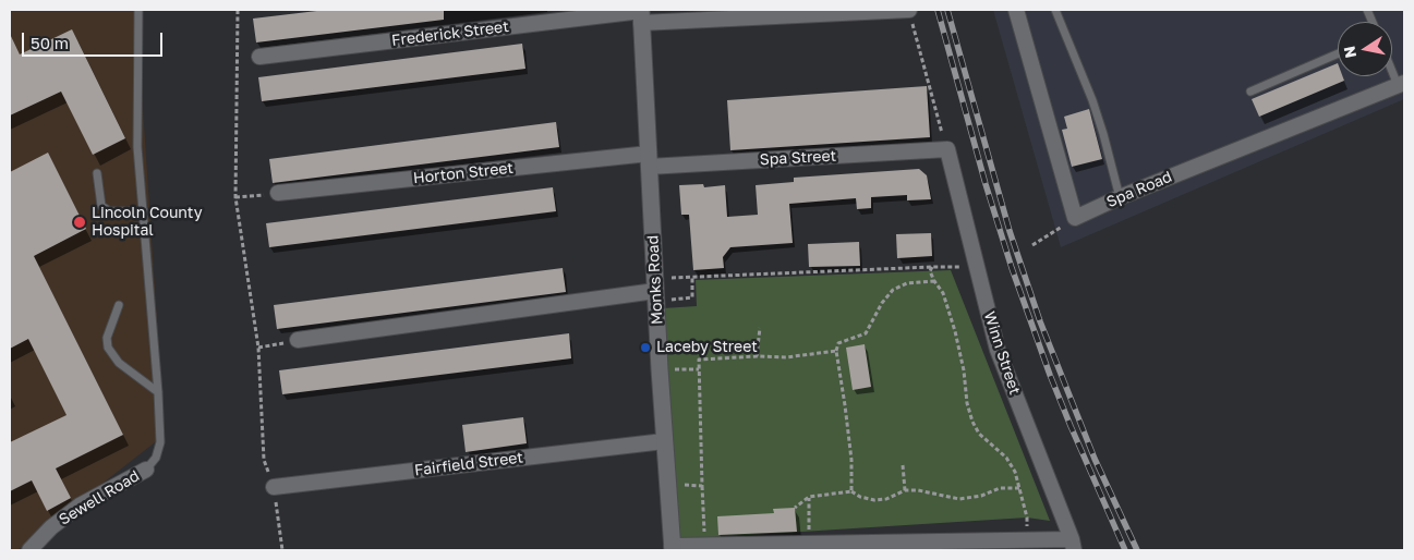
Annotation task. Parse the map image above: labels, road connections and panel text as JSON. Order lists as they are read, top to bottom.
{
  "streets": {
    "main road": ["Monks Road"],
    "street": [
      "Frederick Street",
      "Spa Street",
      "Horton Street",
      "Spa Road",
      "Winn Street",
      "Fairfield Street",
      "Sewell Road"
    ]
  },
  "crossings": [
    ["Frederick Street", "Monks Road"],
    ["Spa Street", "Horton Street"],
    ["Spa Street", "Monks Road"],
    ["Spa Street", "Winn Street"],
    ["Horton Street", "Monks Road"],
    ["Monks Road", "Fairfield Street"]
  ],
  "places": ["Lincoln County Hospital", "Laceby Street"],
  "scale_bar": "50 m",
  "north": "left"
}
